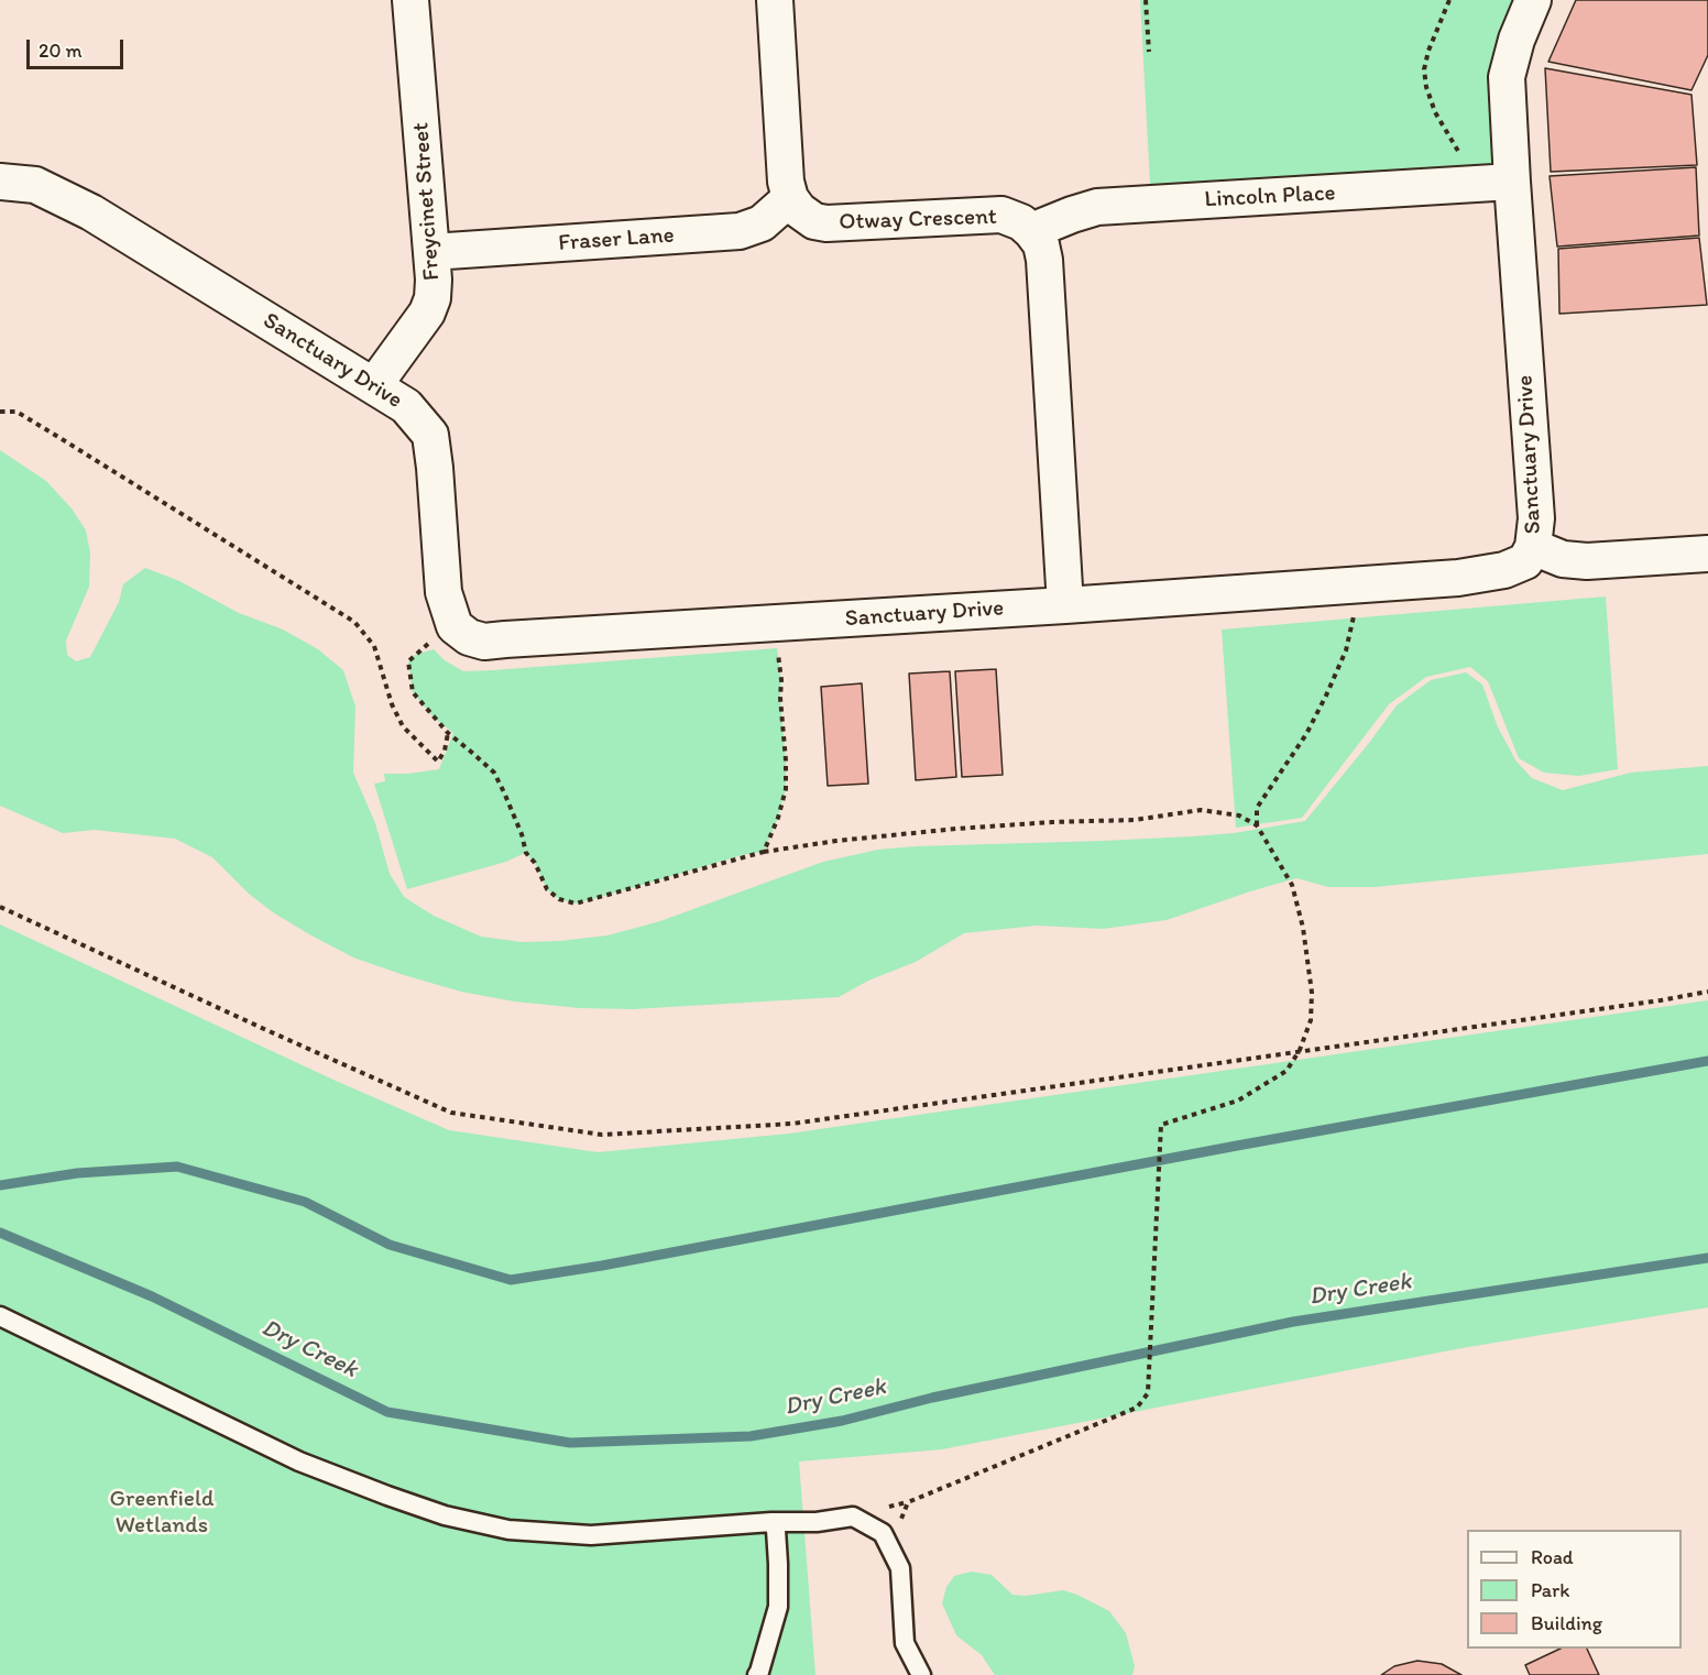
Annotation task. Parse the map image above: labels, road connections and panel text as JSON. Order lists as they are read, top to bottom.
{
  "streets": {
    "street": [
      "Lincoln Place",
      "Freycinet Street",
      "Otway Crescent",
      "Fraser Lane",
      "Sanctuary Drive"
    ]
  },
  "crossings": [
    ["Lincoln Place", "Otway Crescent"],
    ["Lincoln Place", "Sanctuary Drive"],
    ["Freycinet Street", "Fraser Lane"],
    ["Freycinet Street", "Sanctuary Drive"],
    ["Otway Crescent", "Fraser Lane"],
    ["Otway Crescent", "Sanctuary Drive"]
  ],
  "water": ["Dry Creek"],
  "parks": ["Greenfield Wetlands"],
  "legend": ["Road", "Park", "Building"],
  "scale_bar": "20 m"
}
